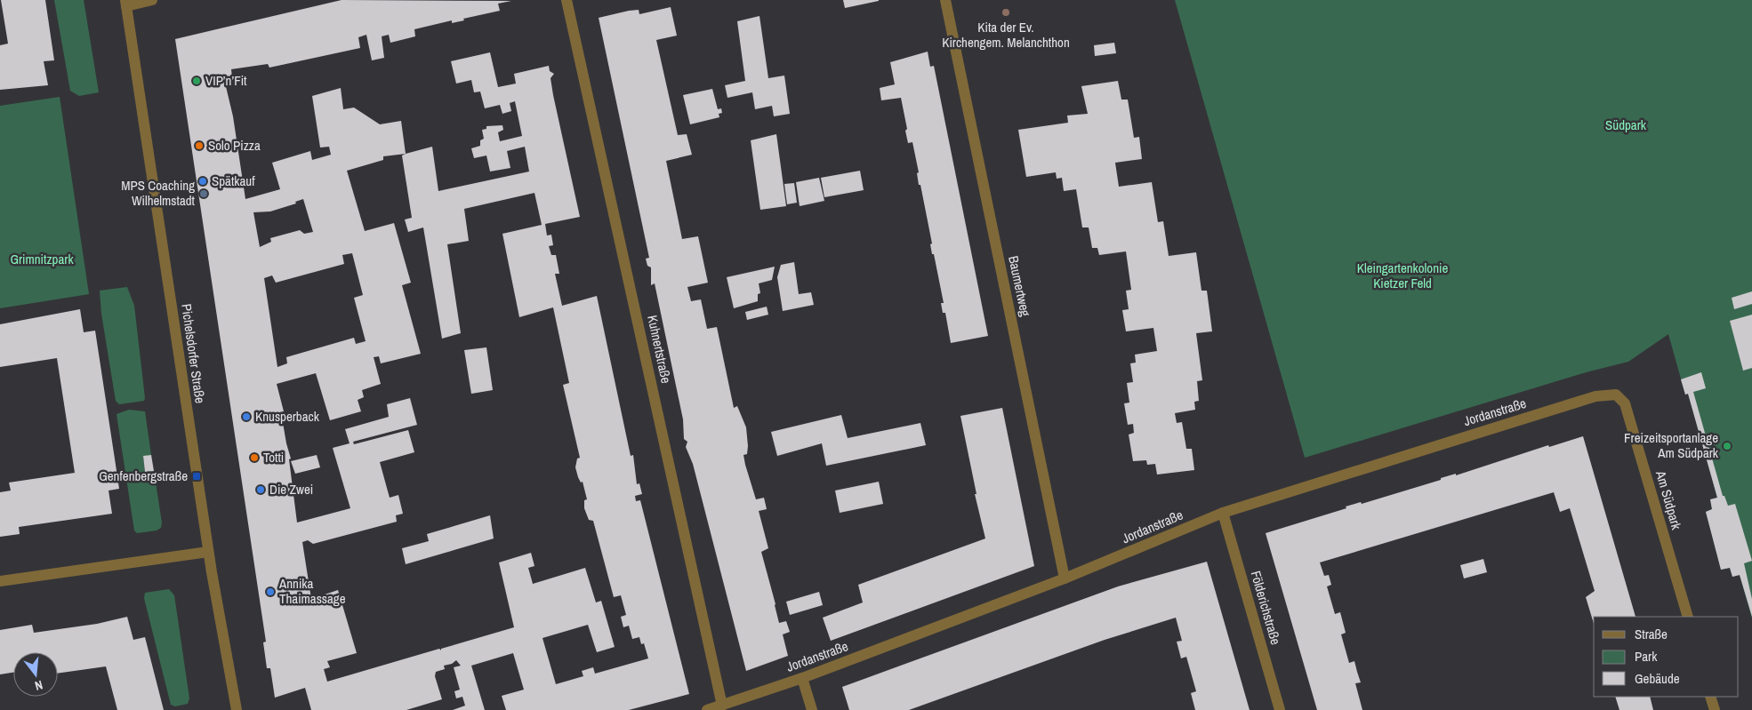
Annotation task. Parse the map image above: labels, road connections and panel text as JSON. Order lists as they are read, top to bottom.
{
  "streets": {
    "street": [
      "Baumertweg",
      "Kuhnertstraße",
      "Pichelsdorfer Straße",
      "Jordanstraße",
      "Am Südpark",
      "Földerichstraße"
    ]
  },
  "crossings": [
    ["Baumertweg", "Jordanstraße"],
    ["Kuhnertstraße", "Jordanstraße"],
    ["Jordanstraße", "Am Südpark"],
    ["Jordanstraße", "Földerichstraße"]
  ],
  "parks": ["Südpark", "Grimnitzpark", "Kleingartenkolonie Kietzer Feld"],
  "places": {
    "other": [
      "Kita der Ev. Kirchengem. Melanchthon",
      "VIP’n’Fit",
      "Solo Pizza",
      "Spätkauf",
      "MPS Coaching Wilhelmstadt",
      "Knusperback",
      "Freizeitsportanlage Am Südpark",
      "Totti",
      "Die Zwei",
      "Annika Thaimassage"
    ],
    "transit": ["Genfenbergstraße"]
  },
  "legend": ["Straße", "Park", "Gebäude"],
  "north": "bottom"
}
